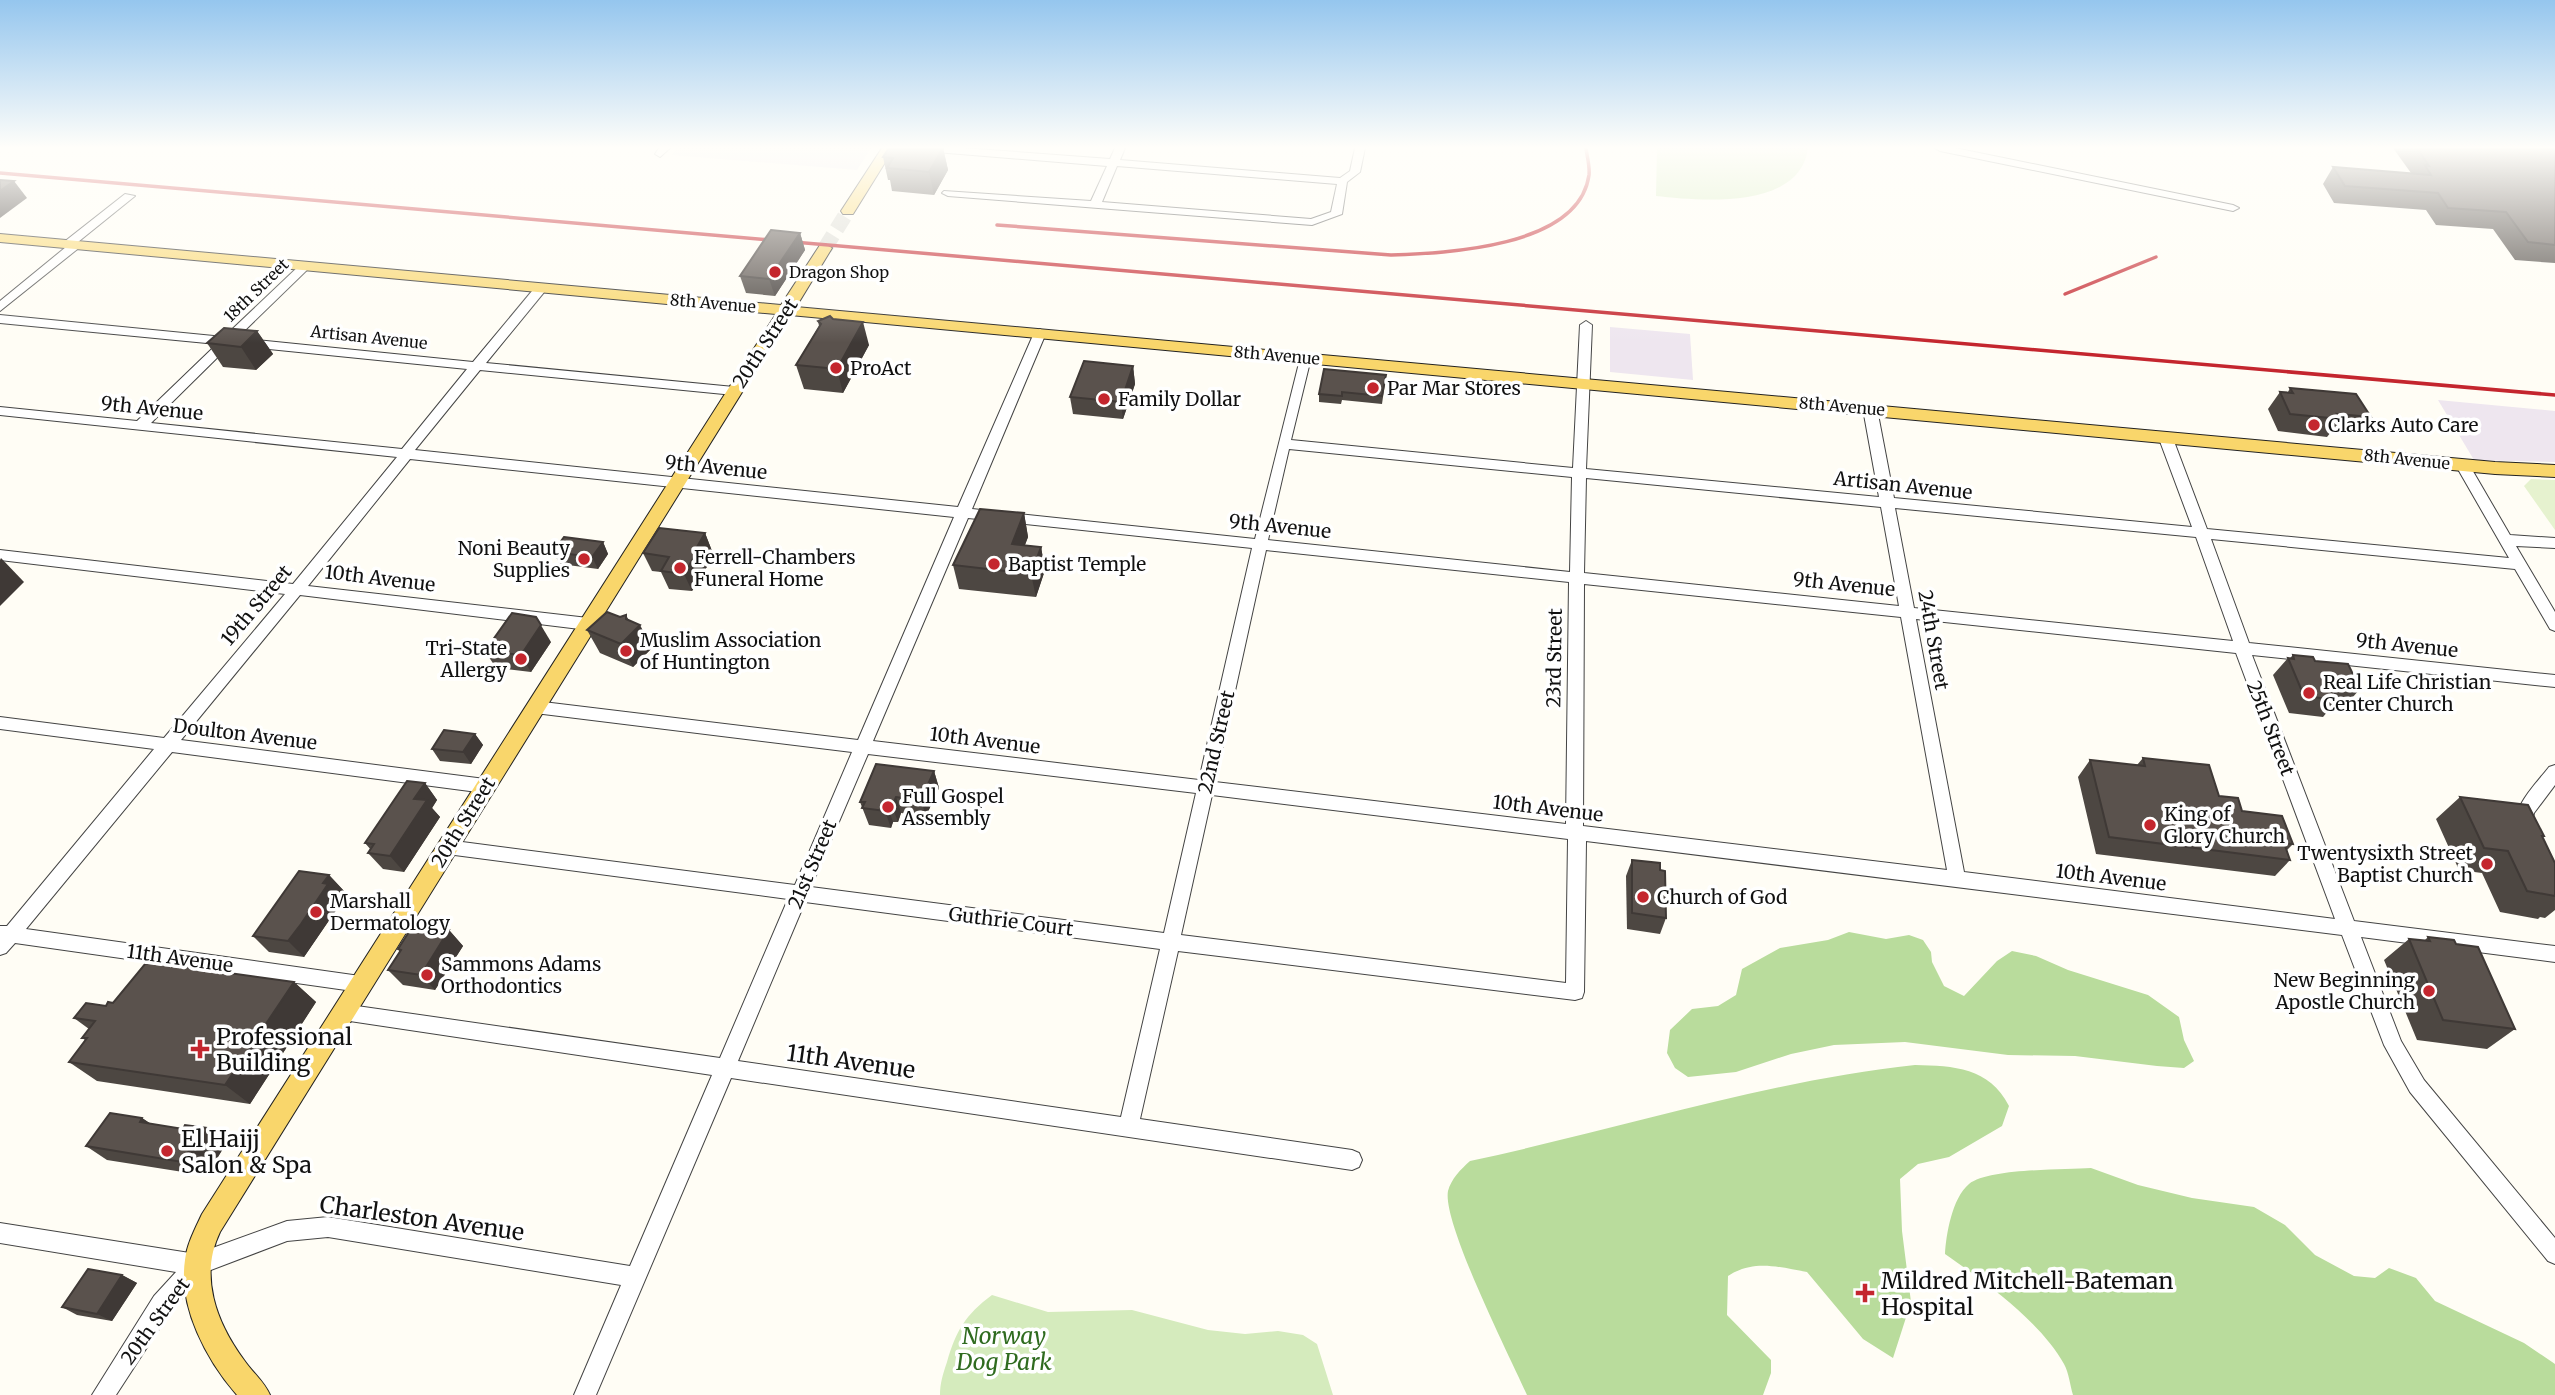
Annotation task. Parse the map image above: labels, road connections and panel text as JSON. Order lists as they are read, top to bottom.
{
  "streets": {
    "main road": ["8th Avenue", "20th Street"],
    "street": [
      "18th Street",
      "Artisan Avenue",
      "9th Avenue",
      "10th Avenue",
      "19th Street",
      "24th Street",
      "23rd Street",
      "25th Street",
      "Doulton Avenue",
      "22nd Street",
      "21st Street",
      "Guthrie Court",
      "11th Avenue",
      "Charleston Avenue"
    ]
  },
  "crossings": [
    ["18th Street", "8th Avenue"],
    ["18th Street", "Artisan Avenue"],
    ["18th Street", "9th Avenue"],
    ["8th Avenue", "20th Street"],
    ["8th Avenue", "19th Street"],
    ["8th Avenue", "24th Street"],
    ["8th Avenue", "23rd Street"],
    ["8th Avenue", "25th Street"],
    ["8th Avenue", "22nd Street"],
    ["8th Avenue", "21st Street"],
    ["Artisan Avenue", "20th Street"],
    ["Artisan Avenue", "19th Street"],
    ["Artisan Avenue", "24th Street"],
    ["Artisan Avenue", "23rd Street"],
    ["Artisan Avenue", "25th Street"],
    ["Artisan Avenue", "22nd Street"],
    ["20th Street", "9th Avenue"],
    ["20th Street", "10th Avenue"],
    ["20th Street", "Doulton Avenue"],
    ["20th Street", "Guthrie Court"],
    ["20th Street", "11th Avenue"],
    ["20th Street", "Charleston Avenue"],
    ["9th Avenue", "19th Street"],
    ["9th Avenue", "24th Street"],
    ["9th Avenue", "23rd Street"],
    ["9th Avenue", "25th Street"],
    ["9th Avenue", "22nd Street"],
    ["9th Avenue", "21st Street"],
    ["10th Avenue", "19th Street"],
    ["10th Avenue", "24th Street"],
    ["10th Avenue", "23rd Street"],
    ["10th Avenue", "25th Street"],
    ["10th Avenue", "22nd Street"],
    ["10th Avenue", "21st Street"],
    ["19th Street", "Doulton Avenue"],
    ["19th Street", "11th Avenue"],
    ["23rd Street", "Guthrie Court"],
    ["22nd Street", "Guthrie Court"],
    ["22nd Street", "11th Avenue"],
    ["21st Street", "Guthrie Court"],
    ["21st Street", "11th Avenue"],
    ["21st Street", "Charleston Avenue"]
  ],
  "parks": ["Norway Dog Park"],
  "places": {
    "other": [
      "Dragon Shop",
      "ProAct",
      "Par Mar Stores",
      "Family Dollar",
      "Clarks Auto Care",
      "Noni Beauty Supplies",
      "Baptist Temple",
      "Ferrell-Chambers Funeral Home",
      "Muslim Association of Huntington",
      "Tri-State Allergy",
      "Real Life Christian Center Church",
      "Full Gospel Assembly",
      "King of Glory Church",
      "Twentysixth Street Baptist Church",
      "Church of God",
      "Marshall Dermatology",
      "Sammons Adams Orthodontics",
      "New Beginning Apostle Church",
      "El Haijj Salon & Spa"
    ],
    "health": ["Professional Building", "Mildred Mitchell-Bateman Hospital"]
  }
}
